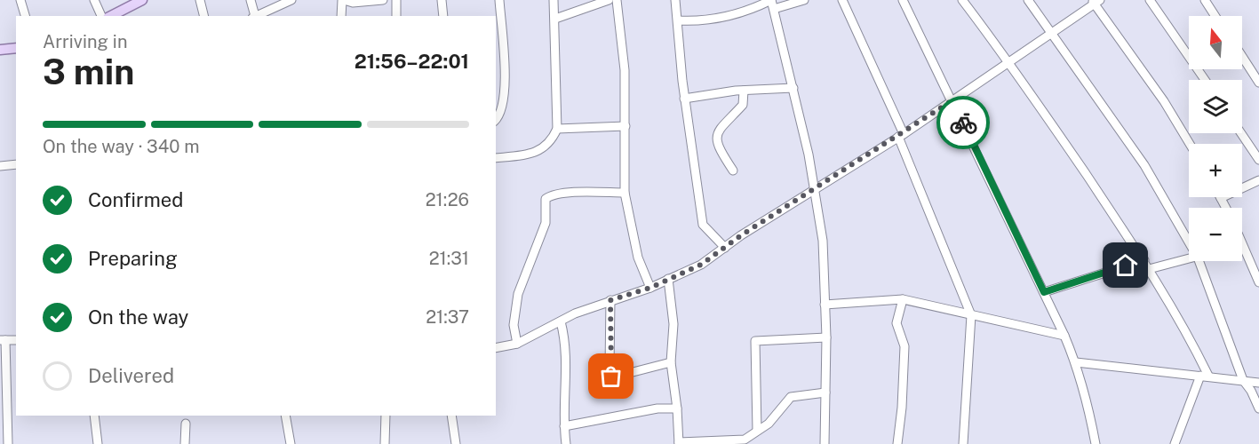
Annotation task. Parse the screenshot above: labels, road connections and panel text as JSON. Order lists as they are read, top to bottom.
{
  "north": "top",
  "page": {
    "map_buttons": ["+", "−"],
    "heading": ["3 min", "Arriving in", "21:56–22:01"],
    "bar": "On the way · 340 m",
    "list": [
      ["Confirmed", "21:26"],
      ["Preparing", "21:31"],
      ["On the way", "21:37"],
      "Delivered"
    ]
  }
}
